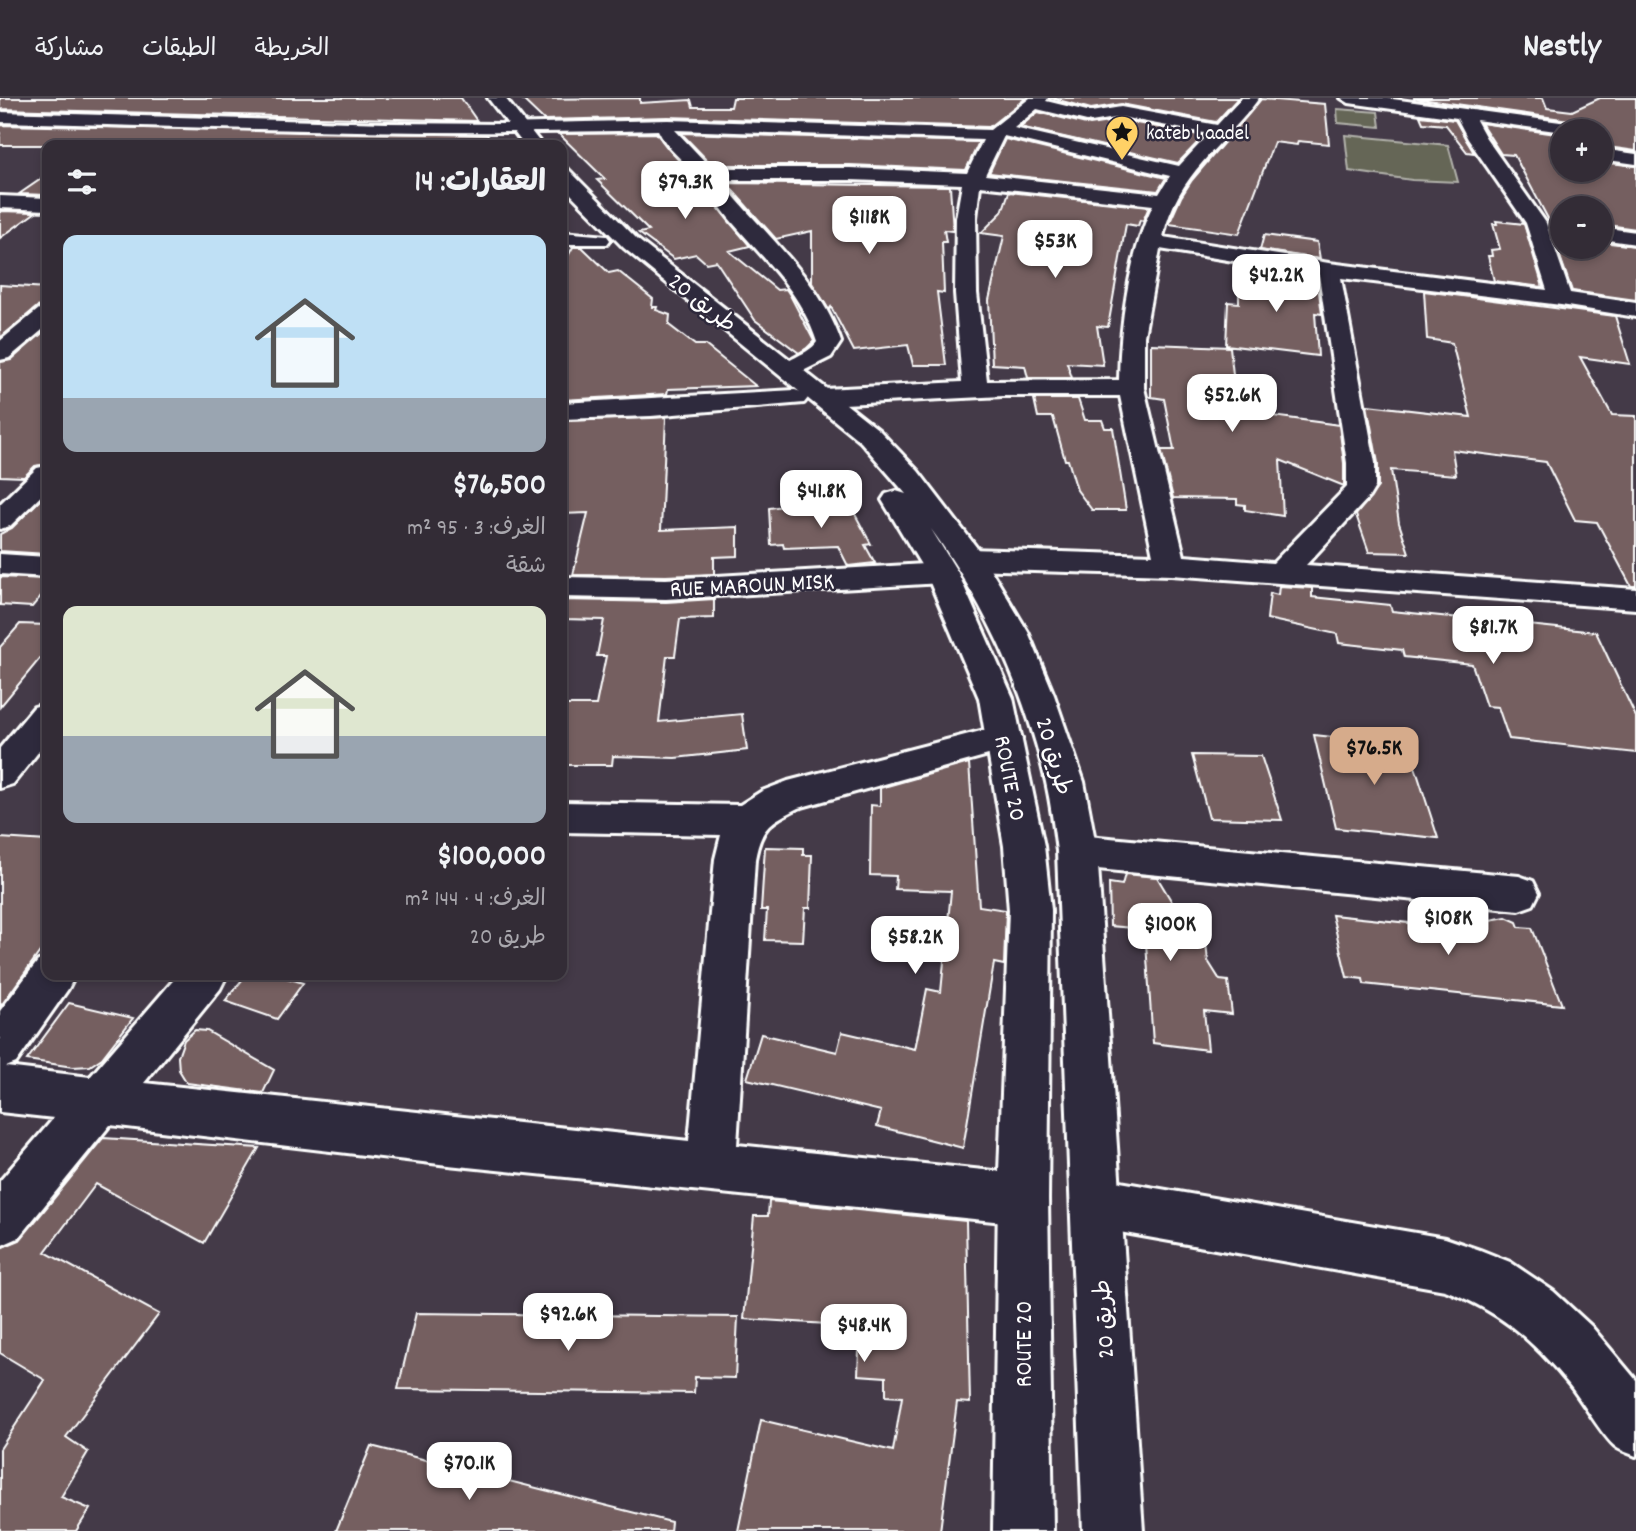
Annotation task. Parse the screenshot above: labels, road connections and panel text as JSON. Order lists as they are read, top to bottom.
{
  "streets": {
    "street": ["طريق 20", "RUE MAROUN MISK", "ROUTE 20"]
  },
  "crossings": [
    ["طريق 20", "RUE MAROUN MISK"],
    ["طريق 20", "ROUTE 20"],
    ["RUE MAROUN MISK", "ROUTE 20"]
  ],
  "places": {
    "place": ["kateb l aadel"]
  },
  "page": {
    "header": "Nestly",
    "nav": ["الخريطة", "الطبقات", "مشاركة"],
    "map_buttons": ["+", "−"],
    "heading": "العقارات: 14",
    "price": [
      "$79.3K",
      "$118K",
      "$53K",
      "$42.2K",
      "$52.6K",
      "$41.8K",
      "$81.7K",
      "$76.5K",
      "$108K",
      "$100K",
      "$58.2K",
      "$92.6K",
      "$48.4K",
      "$70.1K"
    ],
    "list": [
      {
        "name": "$76,500",
        "note": "الغرف: 3 · 95 m² · شقة"
      },
      {
        "name": "$100,000",
        "note": "الغرف: 4 · 144 m² · طريق 20"
      }
    ]
  }
}
